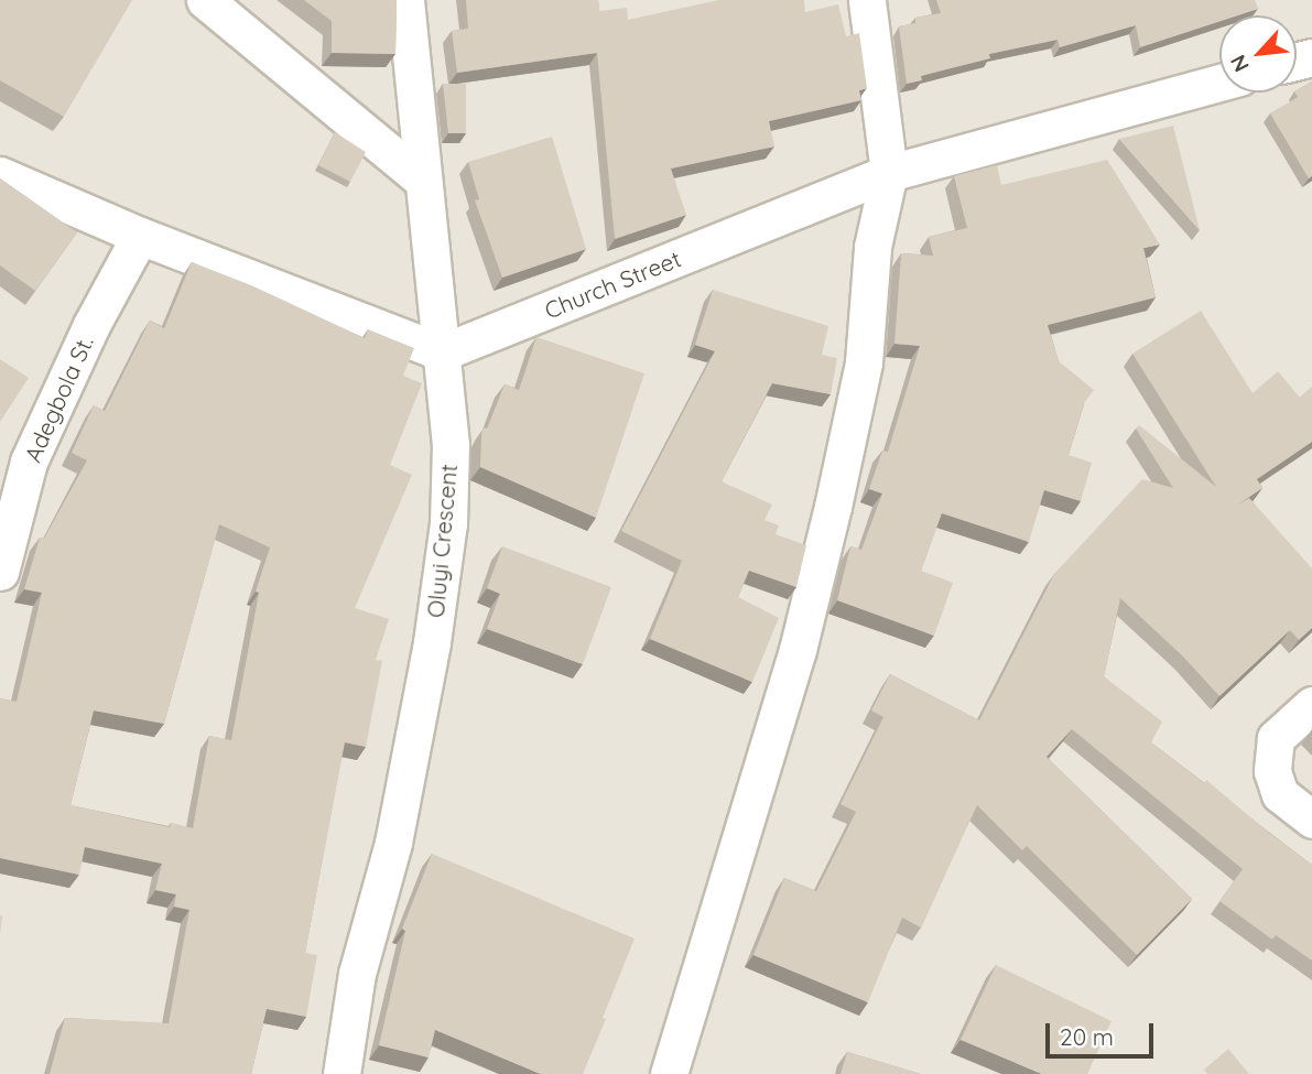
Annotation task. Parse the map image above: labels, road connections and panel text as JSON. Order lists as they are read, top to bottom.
{
  "streets": {
    "street": ["Church Street", "Adegbola St.", "Oluyi Crescent"]
  },
  "crossings": [
    ["Church Street", "Oluyi Crescent"]
  ],
  "scale_bar": "20 m",
  "north": "bottom left"
}
